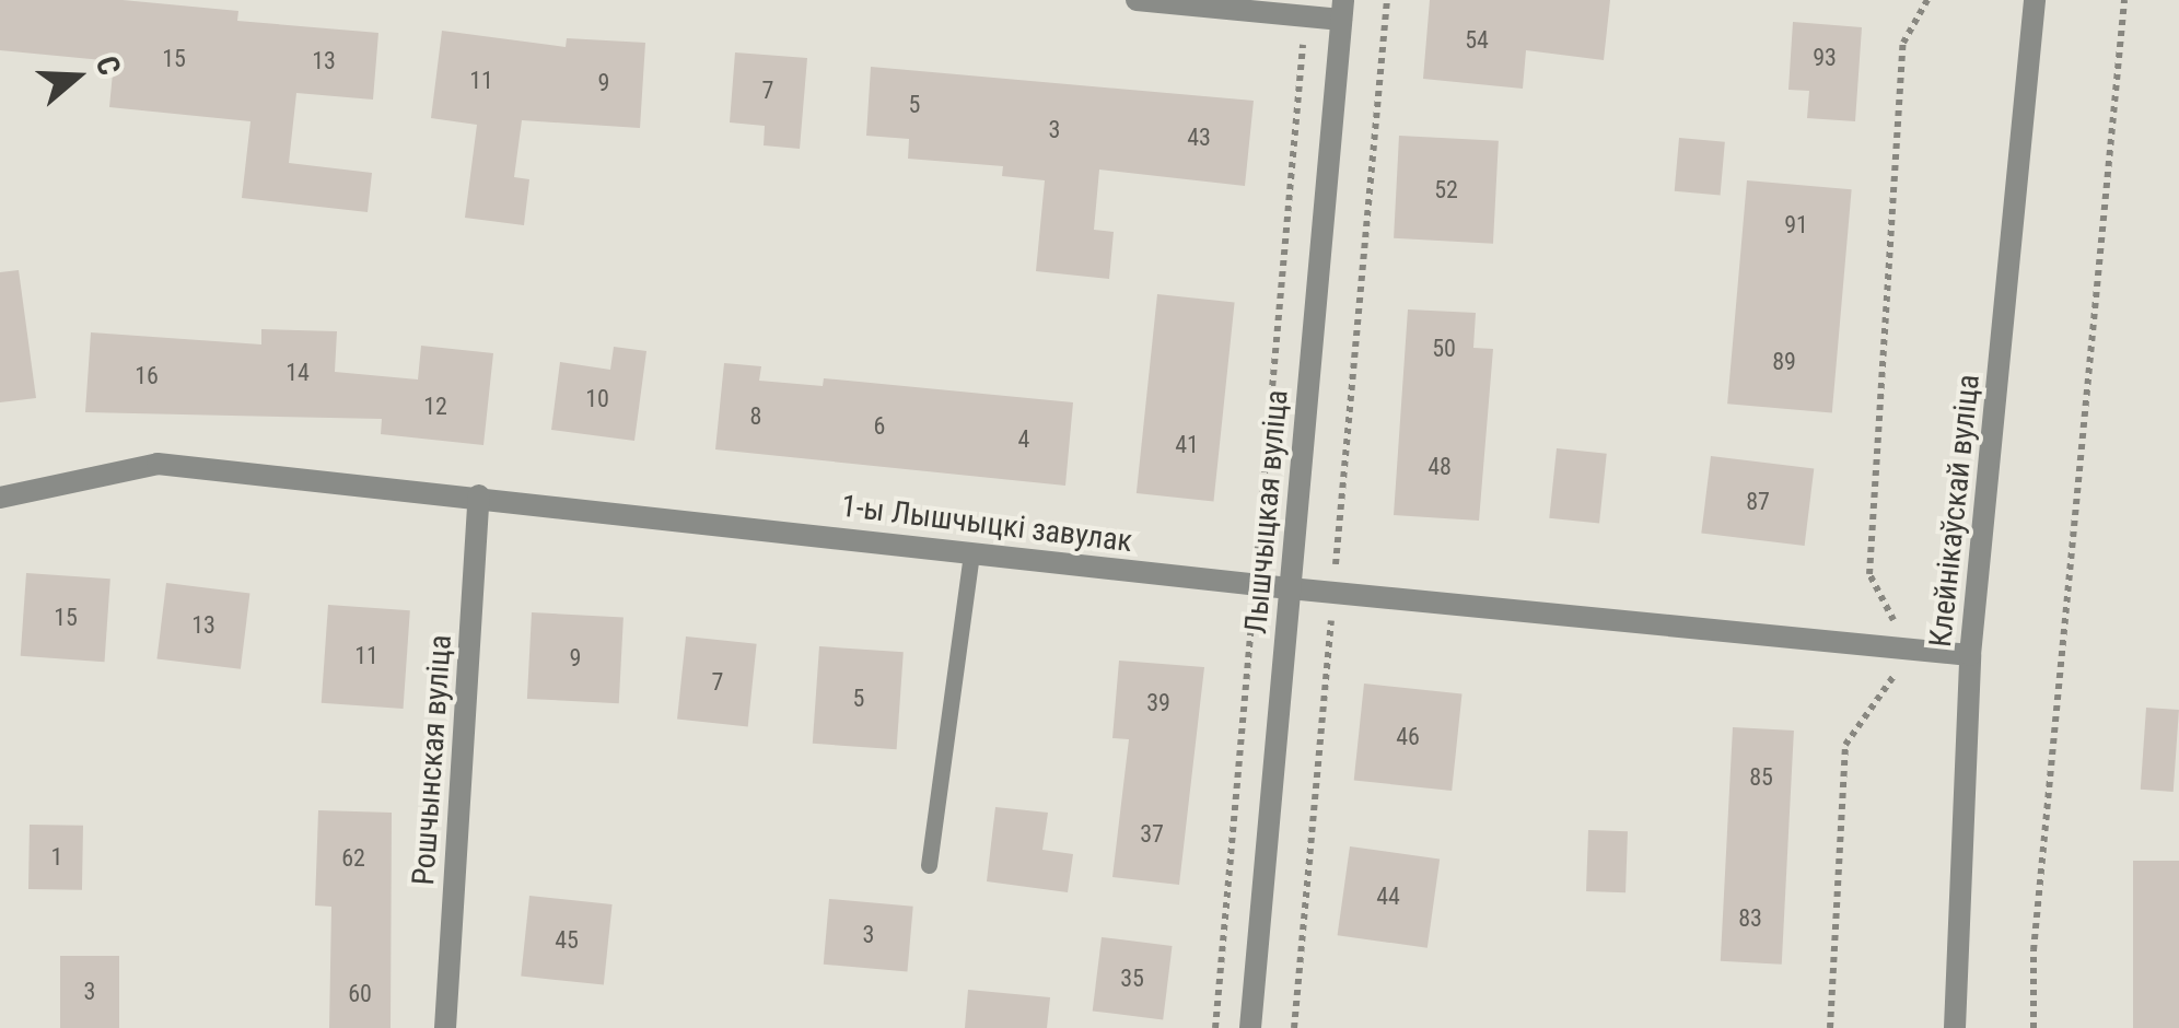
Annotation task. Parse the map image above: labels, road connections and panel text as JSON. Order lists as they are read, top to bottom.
{
  "streets": {
    "street": [
      "Клейнікаўскай вуліца",
      "Лышчыцкая вуліца",
      "1-ы Лышчыцкі завулак",
      "Рошчынская вуліца"
    ]
  },
  "crossings": [
    ["Клейнікаўскай вуліца", "1-ы Лышчыцкі завулак"],
    ["Лышчыцкая вуліца", "1-ы Лышчыцкі завулак"],
    ["1-ы Лышчыцкі завулак", "Рошчынская вуліца"]
  ],
  "house_numbers": [
    "54",
    "93",
    "15",
    "13",
    "11",
    "9",
    "7",
    "5",
    "3",
    "43",
    "52",
    "91",
    "50",
    "89",
    "14",
    "16",
    "10",
    "12",
    "8",
    "6",
    "4",
    "41",
    "48",
    "87",
    "15",
    "13",
    "11",
    "9",
    "7",
    "5",
    "39",
    "46",
    "85",
    "37",
    "1",
    "62",
    "44",
    "83",
    "3",
    "45",
    "35",
    "3",
    "60"
  ],
  "north": "right"
}
